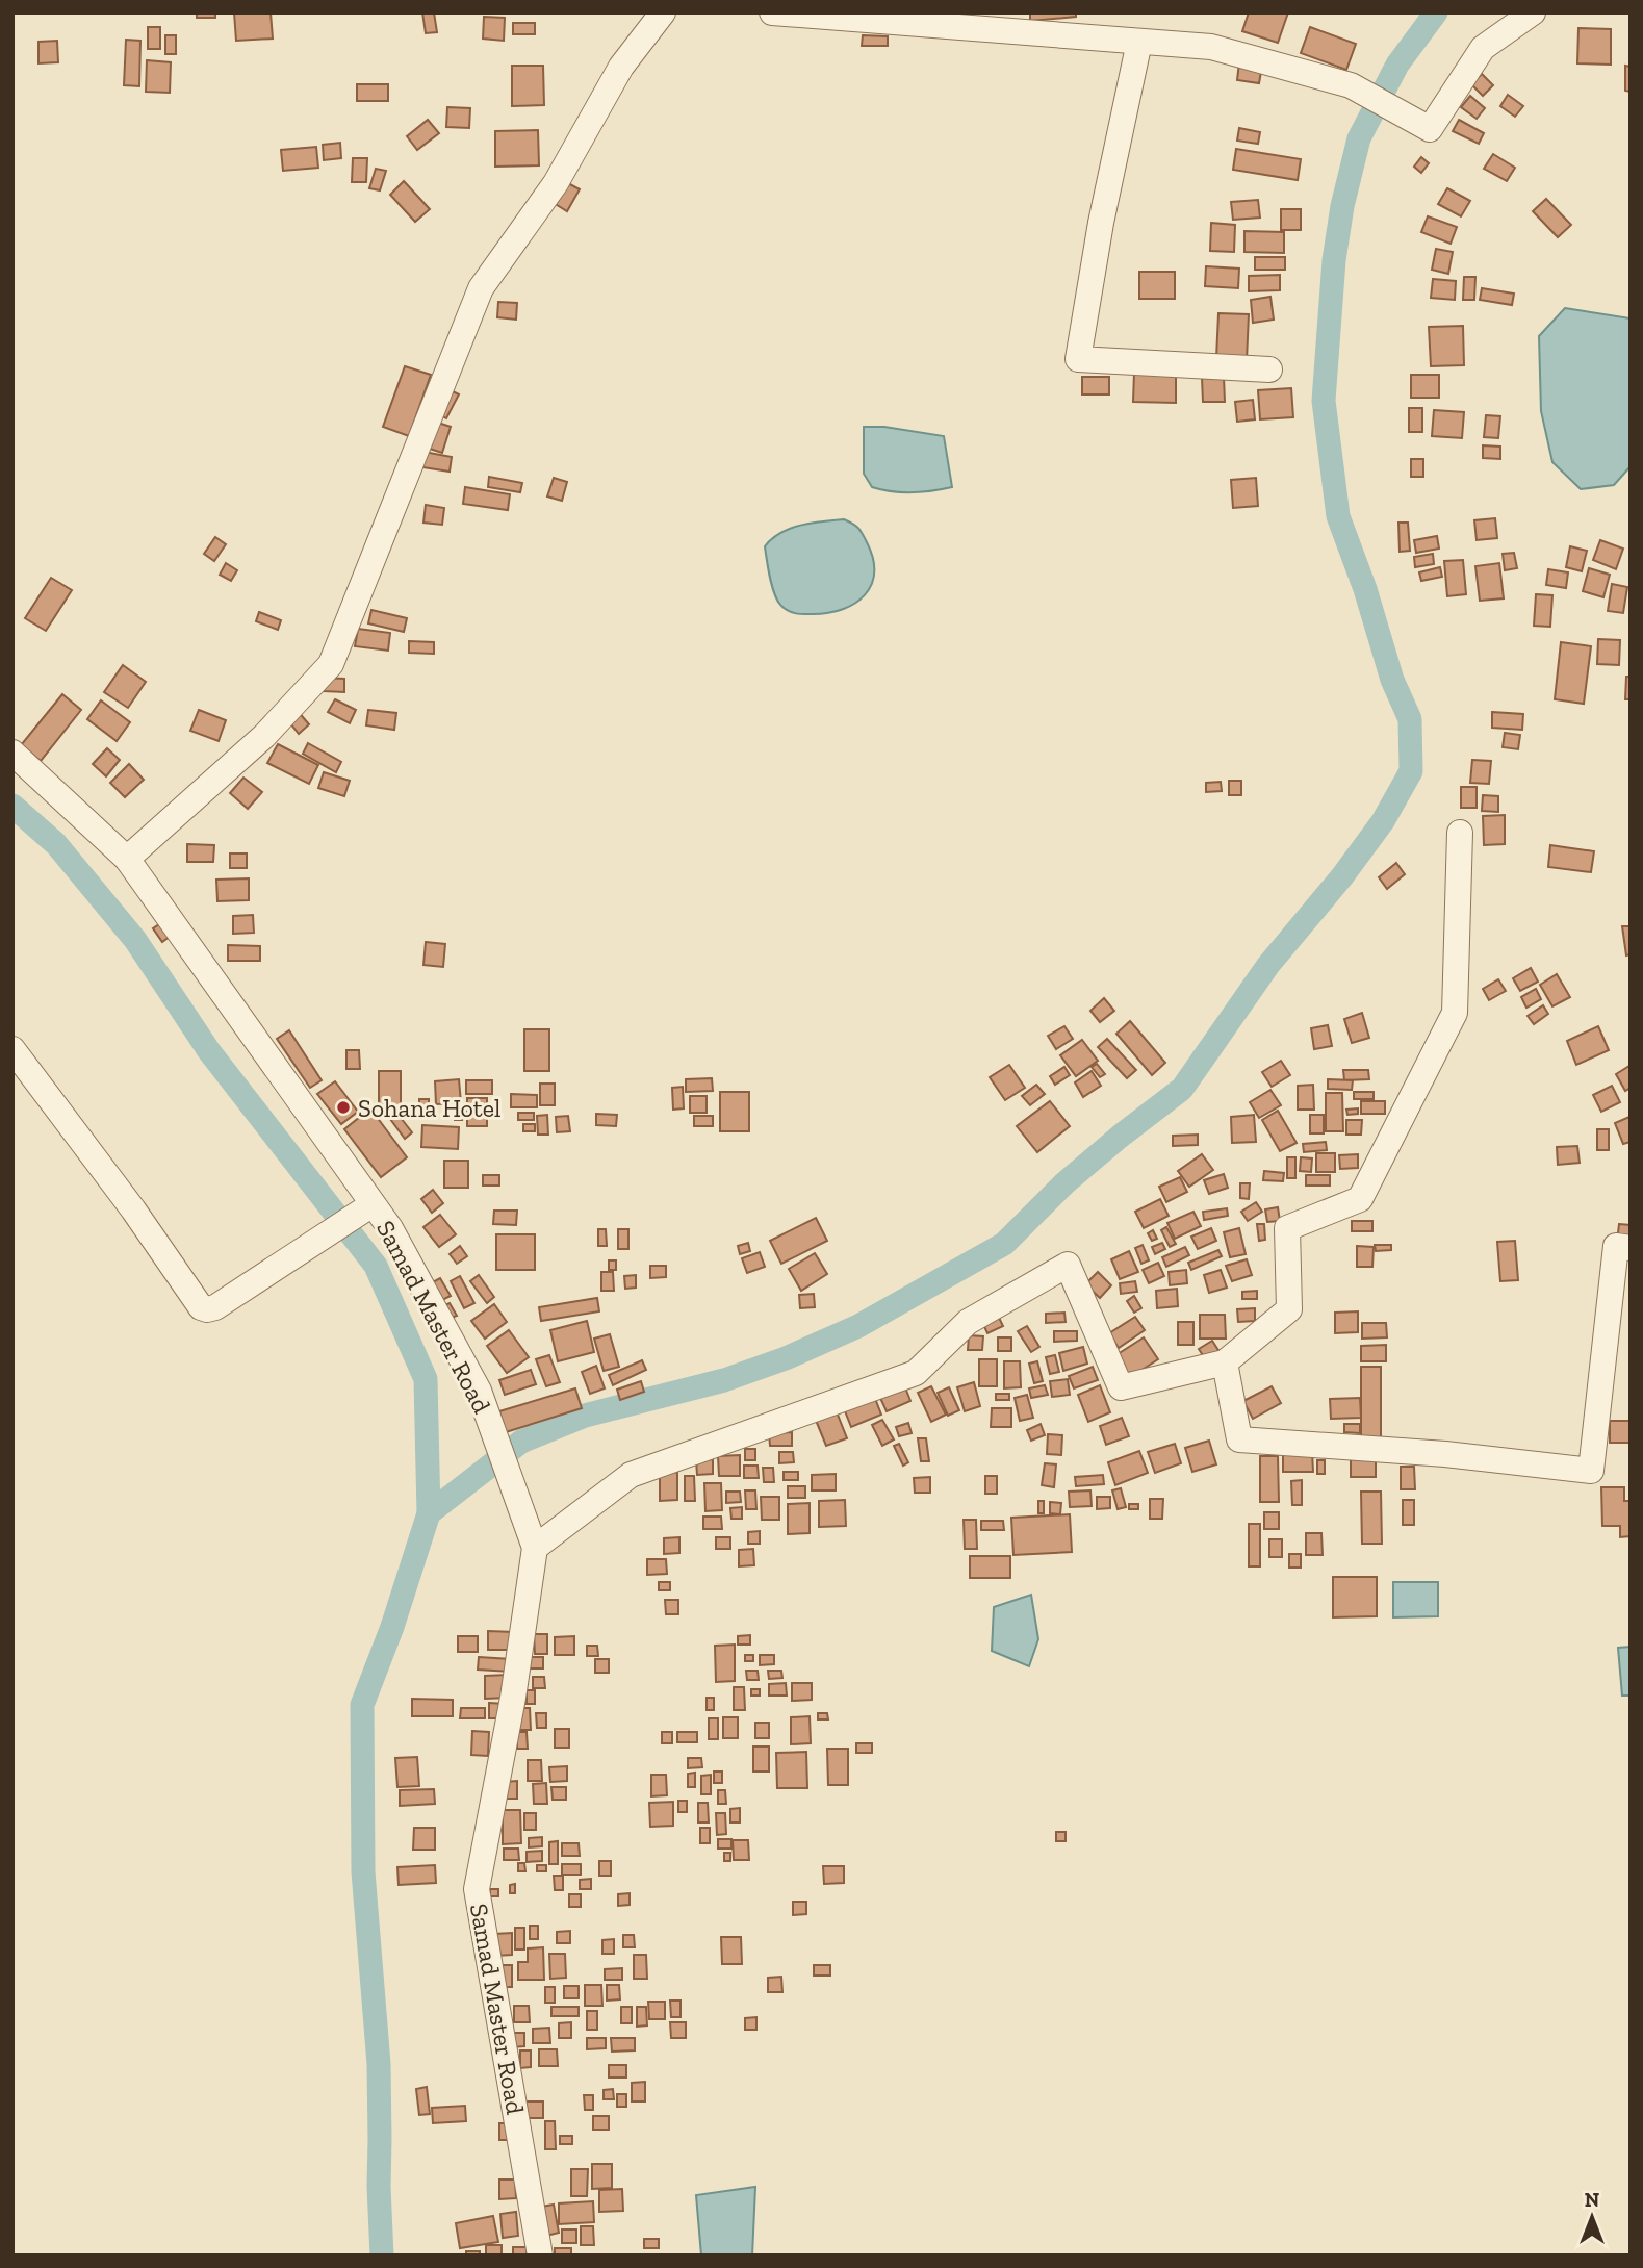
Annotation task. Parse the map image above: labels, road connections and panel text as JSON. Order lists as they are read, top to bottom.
{
  "streets": {
    "street": ["Samad Master Road"]
  },
  "places": ["Sohana Hotel"],
  "north": "top"
}
